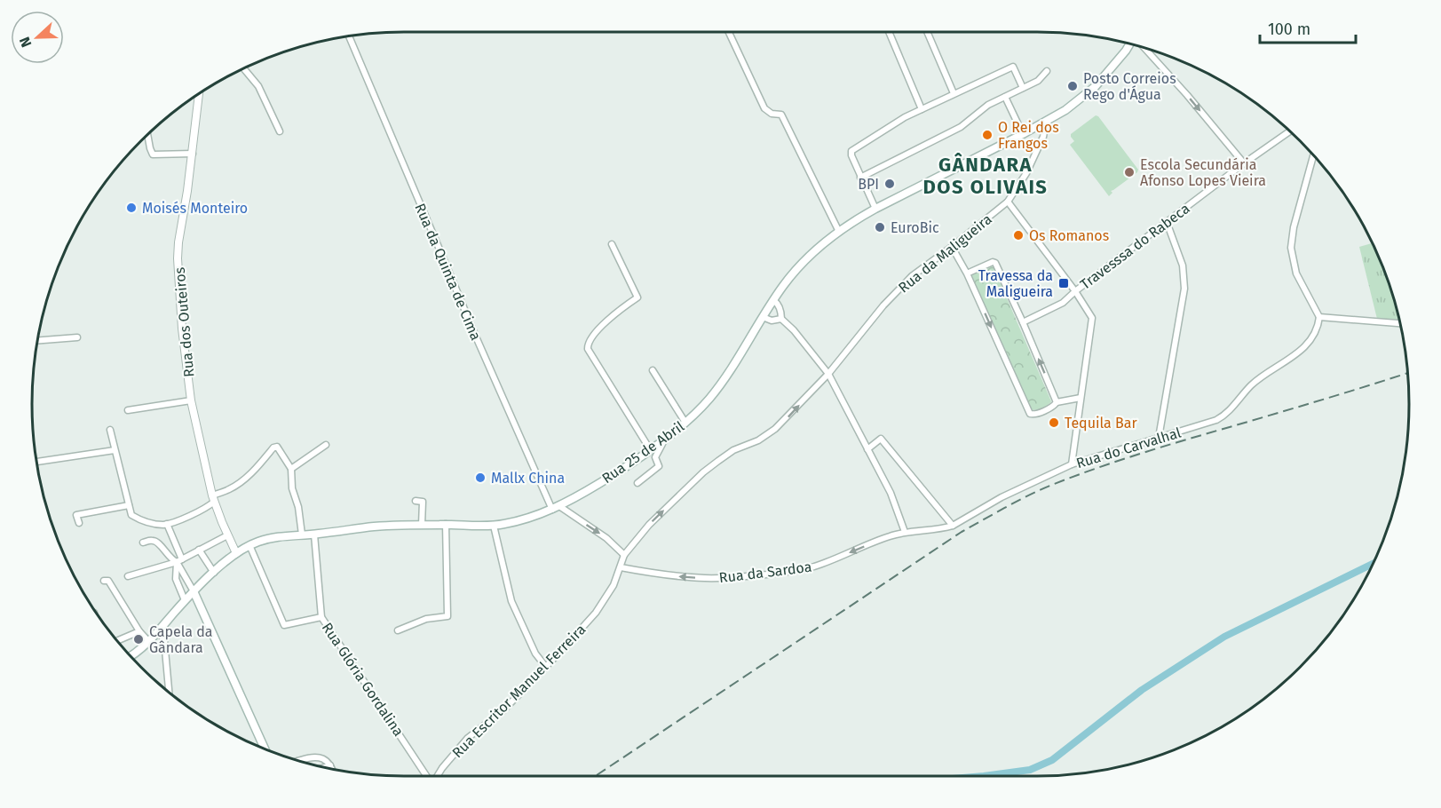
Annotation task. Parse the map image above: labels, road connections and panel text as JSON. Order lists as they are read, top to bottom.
{
  "streets": {
    "main road": ["Rua 25 de Abril"],
    "street": [
      "Travesssa do Rabeca",
      "Rua da Maligueira",
      "Rua da Quinta de Cima",
      "Rua dos Outeiros",
      "Rua do Carvalhal",
      "Rua da Sardoa",
      "Rua Glória Gordalina",
      "Rua Escritor Manuel Ferreira"
    ]
  },
  "crossings": [
    ["Rua da Maligueira", "Rua 25 de Abril"],
    ["Rua da Maligueira", "Rua Escritor Manuel Ferreira"],
    ["Rua da Quinta de Cima", "Rua 25 de Abril"],
    ["Rua dos Outeiros", "Rua 25 de Abril"],
    ["Rua do Carvalhal", "Rua da Sardoa"],
    ["Rua 25 de Abril", "Rua Glória Gordalina"],
    ["Rua da Sardoa", "Rua Escritor Manuel Ferreira"]
  ],
  "one_way": ["Rua da Maligueira", "Rua da Sardoa"],
  "districts": ["GÂNDARA DOS OLIVAIS"],
  "places": {
    "other": [
      "Posto Correios Rego d'Água",
      "O Rei dos Frangos",
      "Escola Secundária Afonso Lopes Vieira",
      "BPI",
      "Moisés Monteiro",
      "EuroBic",
      "Os Romanos",
      "Tequila Bar",
      "Mallx China",
      "Capela da Gândara"
    ],
    "transit": ["Travessa da Maligueira"]
  },
  "scale_bar": "100 m",
  "north": "left"
}
